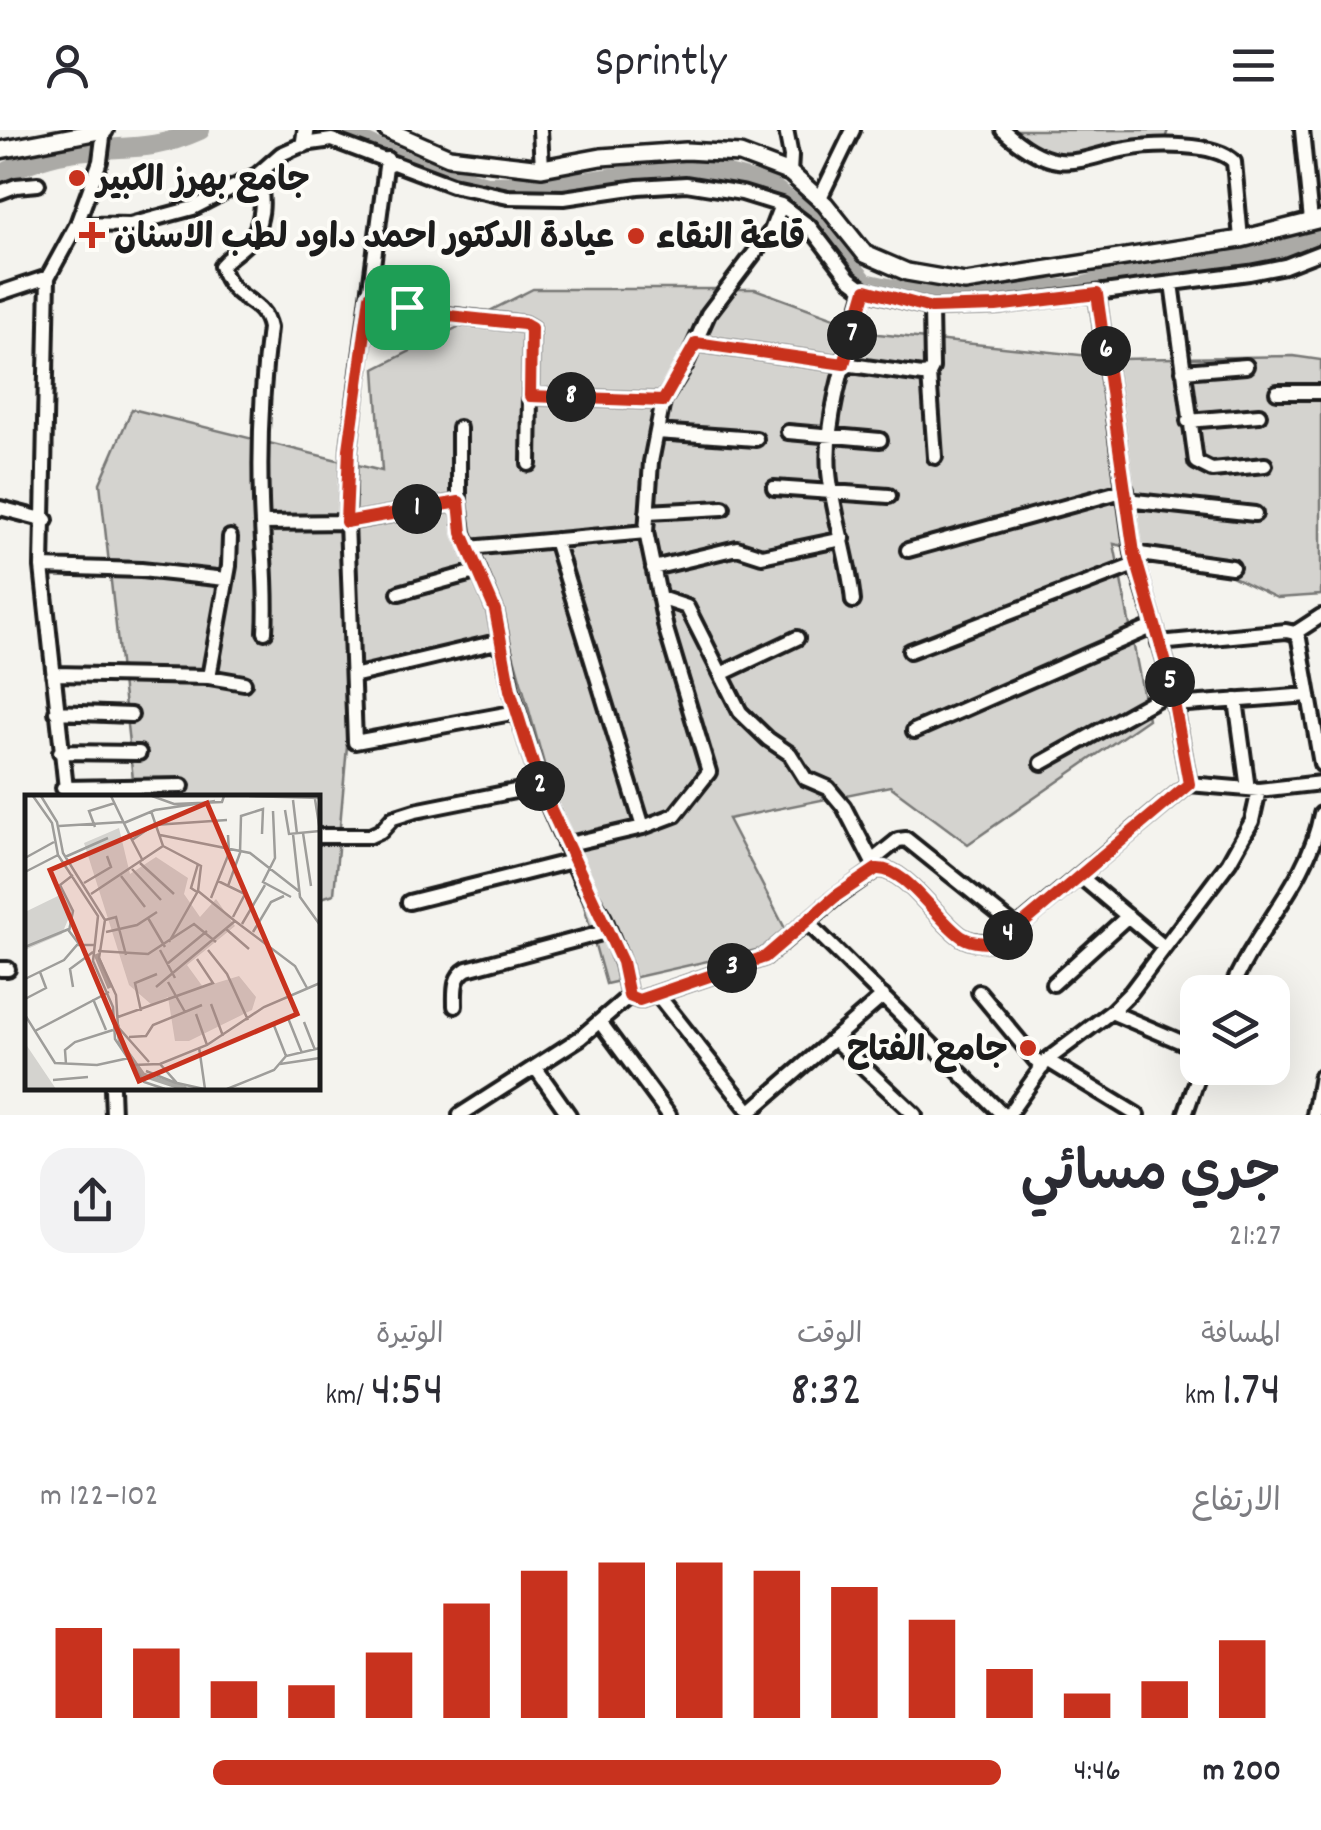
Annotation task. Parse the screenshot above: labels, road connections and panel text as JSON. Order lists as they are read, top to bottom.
{
  "places": {
    "other": ["جامع بهرز الكبير", "قاعة النقاء", "جامع الفتاح"],
    "health": ["عيادة الدكتور احمد داود لطب الاسنان"]
  },
  "page": {
    "header": "Sprintly",
    "pins": [
      "7",
      "6",
      "8",
      "1",
      "5",
      "2",
      "4",
      "3"
    ],
    "heading": ["جري مسائي", "21:27"],
    "stats": [
      ["المسافة", "1.74 km"],
      ["الوقت", "8:32"],
      ["الوتيرة", "4:54 /km"]
    ],
    "chart": ["الارتفاع", "102–122 m"],
    "list": [
      {
        "name": "200 m",
        "note": "4:46"
      }
    ]
  }
}
